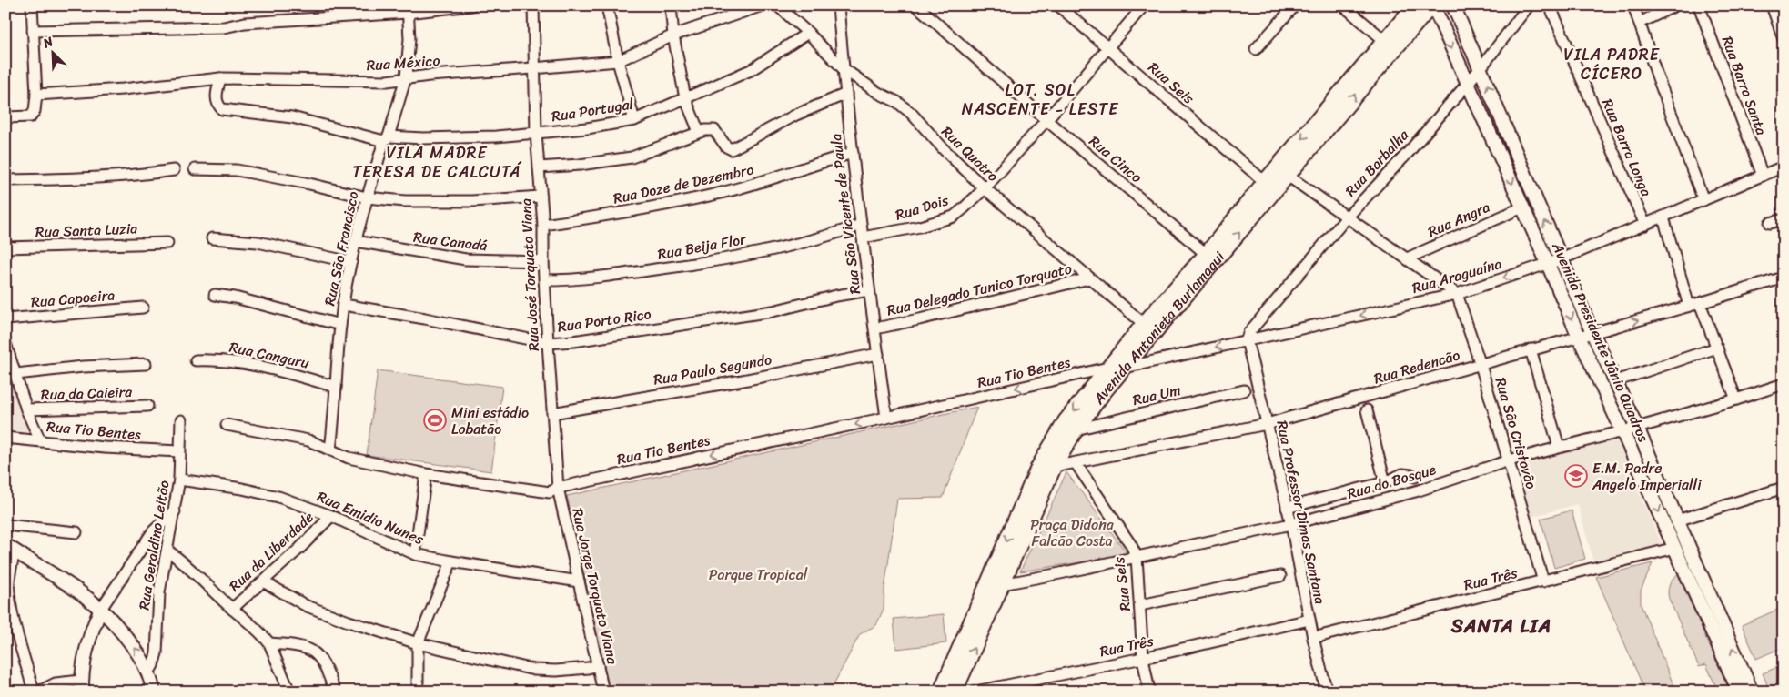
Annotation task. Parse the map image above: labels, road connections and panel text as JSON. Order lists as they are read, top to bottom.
{
  "streets": {
    "main road": ["Avenida Antonieta Burlamaqui"],
    "street": [
      "Rua México",
      "Rua Seis",
      "Rua Barra Santa",
      "Rua Portugal",
      "Rua Barra Longa",
      "Rua Quatro",
      "Rua Cinco",
      "Rua Barbalha",
      "Rua Doze de Dezembro",
      "Rua Dois",
      "Rua São Vicente de Paula",
      "Rua Angra",
      "Rua Santa Luzia",
      "Rua Canadá",
      "Rua Beija Flor",
      "Rua São Francisco",
      "Rua José Torquato Viana",
      "Rua Araguaína",
      "Rua Delegado Tunico Torquato",
      "Rua Capoeira",
      "Rua Porto Rico",
      "Avenida Presidente Jânio Quadros",
      "Rua Canguru",
      "Rua Redencão",
      "Rua Paulo Segundo",
      "Rua Tio Bentes",
      "Rua da Caieira",
      "Rua Um",
      "Rua São Cristovão",
      "Rua do Bosque",
      "Rua Professor Dimas Santana",
      "Rua Emidio Nunes",
      "Rua Geraldino Leitão",
      "Rua da Liberdade",
      "Rua Três",
      "Rua Jorge Torquato Viana"
    ]
  },
  "crossings": [
    ["Rua México", "Rua Portugal"],
    ["Rua México", "Rua São Francisco"],
    ["Rua México", "Rua José Torquato Viana"],
    ["Rua Seis", "Rua Dois"],
    ["Rua Seis", "Avenida Antonieta Burlamaqui"],
    ["Rua Seis", "Rua Redencão"],
    ["Rua Seis", "Rua do Bosque"],
    ["Rua Seis", "Rua Três"],
    ["Rua Barra Santa", "Rua Araguaína"],
    ["Rua Portugal", "Rua Quatro"],
    ["Rua Portugal", "Rua São Francisco"],
    ["Rua Portugal", "Rua José Torquato Viana"],
    ["Rua Barra Longa", "Rua Araguaína"],
    ["Rua Quatro", "Rua Dois"],
    ["Rua Quatro", "Rua São Vicente de Paula"],
    ["Rua Quatro", "Rua Delegado Tunico Torquato"],
    ["Rua Quatro", "Avenida Antonieta Burlamaqui"],
    ["Rua Cinco", "Rua Dois"],
    ["Rua Cinco", "Avenida Antonieta Burlamaqui"],
    ["Rua Barbalha", "Rua Araguaína"],
    ["Rua Barbalha", "Avenida Presidente Jânio Quadros"],
    ["Rua Barbalha", "Rua Professor Dimas Santana"],
    ["Rua Doze de Dezembro", "Rua São Vicente de Paula"],
    ["Rua Doze de Dezembro", "Rua José Torquato Viana"],
    ["Rua Dois", "Rua São Vicente de Paula"],
    ["Rua São Vicente de Paula", "Rua Beija Flor"],
    ["Rua São Vicente de Paula", "Rua Delegado Tunico Torquato"],
    ["Rua São Vicente de Paula", "Rua Porto Rico"],
    ["Rua São Vicente de Paula", "Rua Paulo Segundo"],
    ["Rua São Vicente de Paula", "Rua Tio Bentes"],
    ["Rua Angra", "Avenida Presidente Jânio Quadros"],
    ["Rua Canadá", "Rua São Francisco"],
    ["Rua Canadá", "Rua José Torquato Viana"],
    ["Rua Beija Flor", "Rua José Torquato Viana"],
    ["Rua São Francisco", "Rua Porto Rico"],
    ["Rua São Francisco", "Rua Canguru"],
    ["Rua São Francisco", "Rua Tio Bentes"],
    ["Rua José Torquato Viana", "Rua Porto Rico"],
    ["Rua José Torquato Viana", "Rua Paulo Segundo"],
    ["Rua José Torquato Viana", "Rua Tio Bentes"],
    ["Rua José Torquato Viana", "Rua Jorge Torquato Viana"],
    ["Rua Araguaína", "Avenida Antonieta Burlamaqui"],
    ["Rua Araguaína", "Avenida Presidente Jânio Quadros"],
    ["Rua Araguaína", "Rua São Cristovão"],
    ["Rua Araguaína", "Rua Professor Dimas Santana"],
    ["Avenida Antonieta Burlamaqui", "Avenida Presidente Jânio Quadros"],
    ["Avenida Antonieta Burlamaqui", "Rua Redencão"],
    ["Avenida Antonieta Burlamaqui", "Rua Tio Bentes"],
    ["Avenida Antonieta Burlamaqui", "Rua Um"],
    ["Avenida Antonieta Burlamaqui", "Rua do Bosque"],
    ["Avenida Presidente Jânio Quadros", "Rua Redencão"],
    ["Avenida Presidente Jânio Quadros", "Rua do Bosque"],
    ["Avenida Presidente Jânio Quadros", "Rua Três"],
    ["Rua Redencão", "Rua São Cristovão"],
    ["Rua Redencão", "Rua Professor Dimas Santana"],
    ["Rua Tio Bentes", "Rua Geraldino Leitão"],
    ["Rua Tio Bentes", "Rua Jorge Torquato Viana"],
    ["Rua São Cristovão", "Rua do Bosque"],
    ["Rua São Cristovão", "Rua Três"],
    ["Rua do Bosque", "Rua Professor Dimas Santana"],
    ["Rua Professor Dimas Santana", "Rua Três"],
    ["Rua Emidio Nunes", "Rua Geraldino Leitão"],
    ["Rua Emidio Nunes", "Rua da Liberdade"],
    ["Rua Emidio Nunes", "Rua Jorge Torquato Viana"]
  ],
  "one_way": ["Rua Araguaína", "Rua Tio Bentes"],
  "districts": [
    "VILA PADRE CÍCERO",
    "LOT. SOL NASCENTE - LESTE",
    "VILA MADRE TERESA DE CALCUTÁ",
    "SANTA LIA"
  ],
  "parks": ["Praça Didona Falcão Costa", "Parque Tropical"],
  "places": {
    "sports": ["Mini estádio Lobatão"],
    "school or university": ["E.M. Padre Angelo Imperialli"]
  },
  "north": "top left"
}
